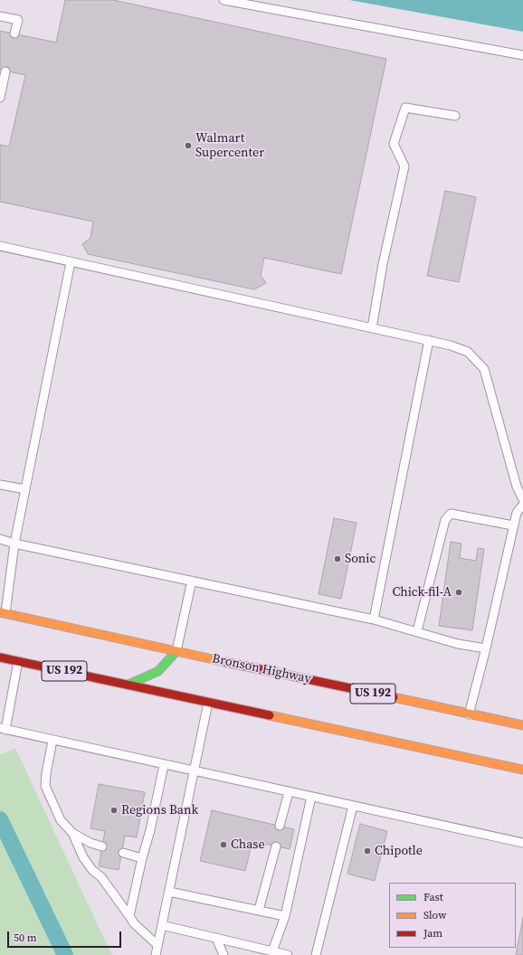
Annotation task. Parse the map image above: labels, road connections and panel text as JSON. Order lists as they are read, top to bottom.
{
  "streets": {
    "highway": ["Bronson Highway", "US 192"]
  },
  "places": [
    "Walmart Supercenter",
    "Sonic",
    "Chick-fil-A",
    "Regions Bank",
    "Chase",
    "Chipotle"
  ],
  "legend": ["Fast", "Slow", "Jam"],
  "scale_bar": "50 m"
}
